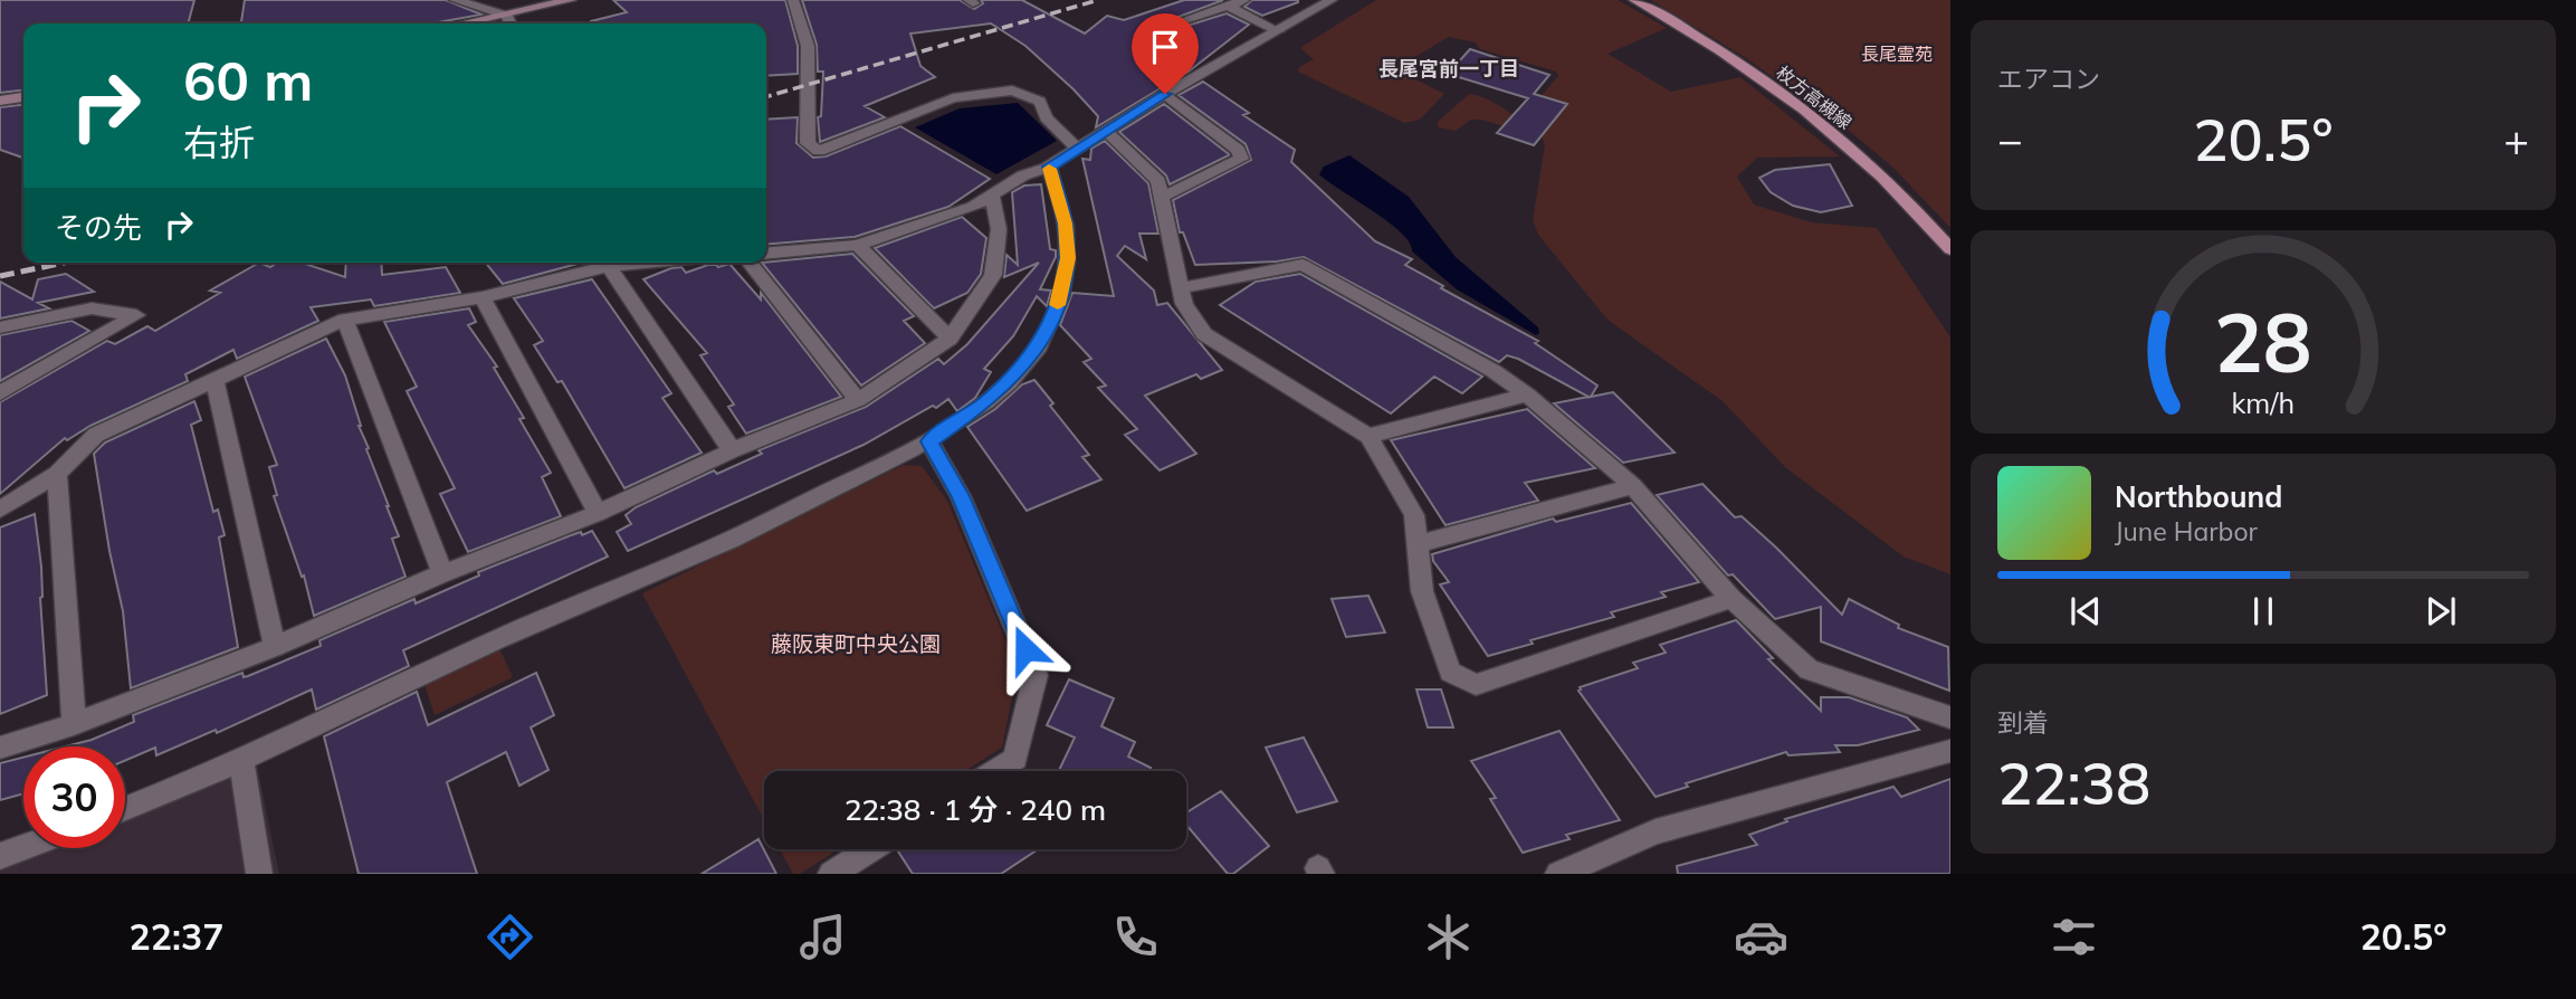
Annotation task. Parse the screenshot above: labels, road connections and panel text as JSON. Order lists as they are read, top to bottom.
{
  "streets": {
    "main road": ["枚方高槻線"]
  },
  "districts": ["長尾宮前一丁目"],
  "parks": ["長尾霊苑", "藤阪東町中央公園"],
  "page": {
    "tile": [
      "エアコン",
      ["到着", "22:38"]
    ],
    "turn": ["60 m", "右折"],
    "heat": ["−", "20.5°", "+"],
    "then": "その先",
    "song": ["Northbound", "June Harbor"],
    "limit": "30",
    "trip": "22:38 · 1 分 · 240 m",
    "tabs": ["22:37", "20.5°"],
    "gauge": ["28", "km/h"]
  }
}
